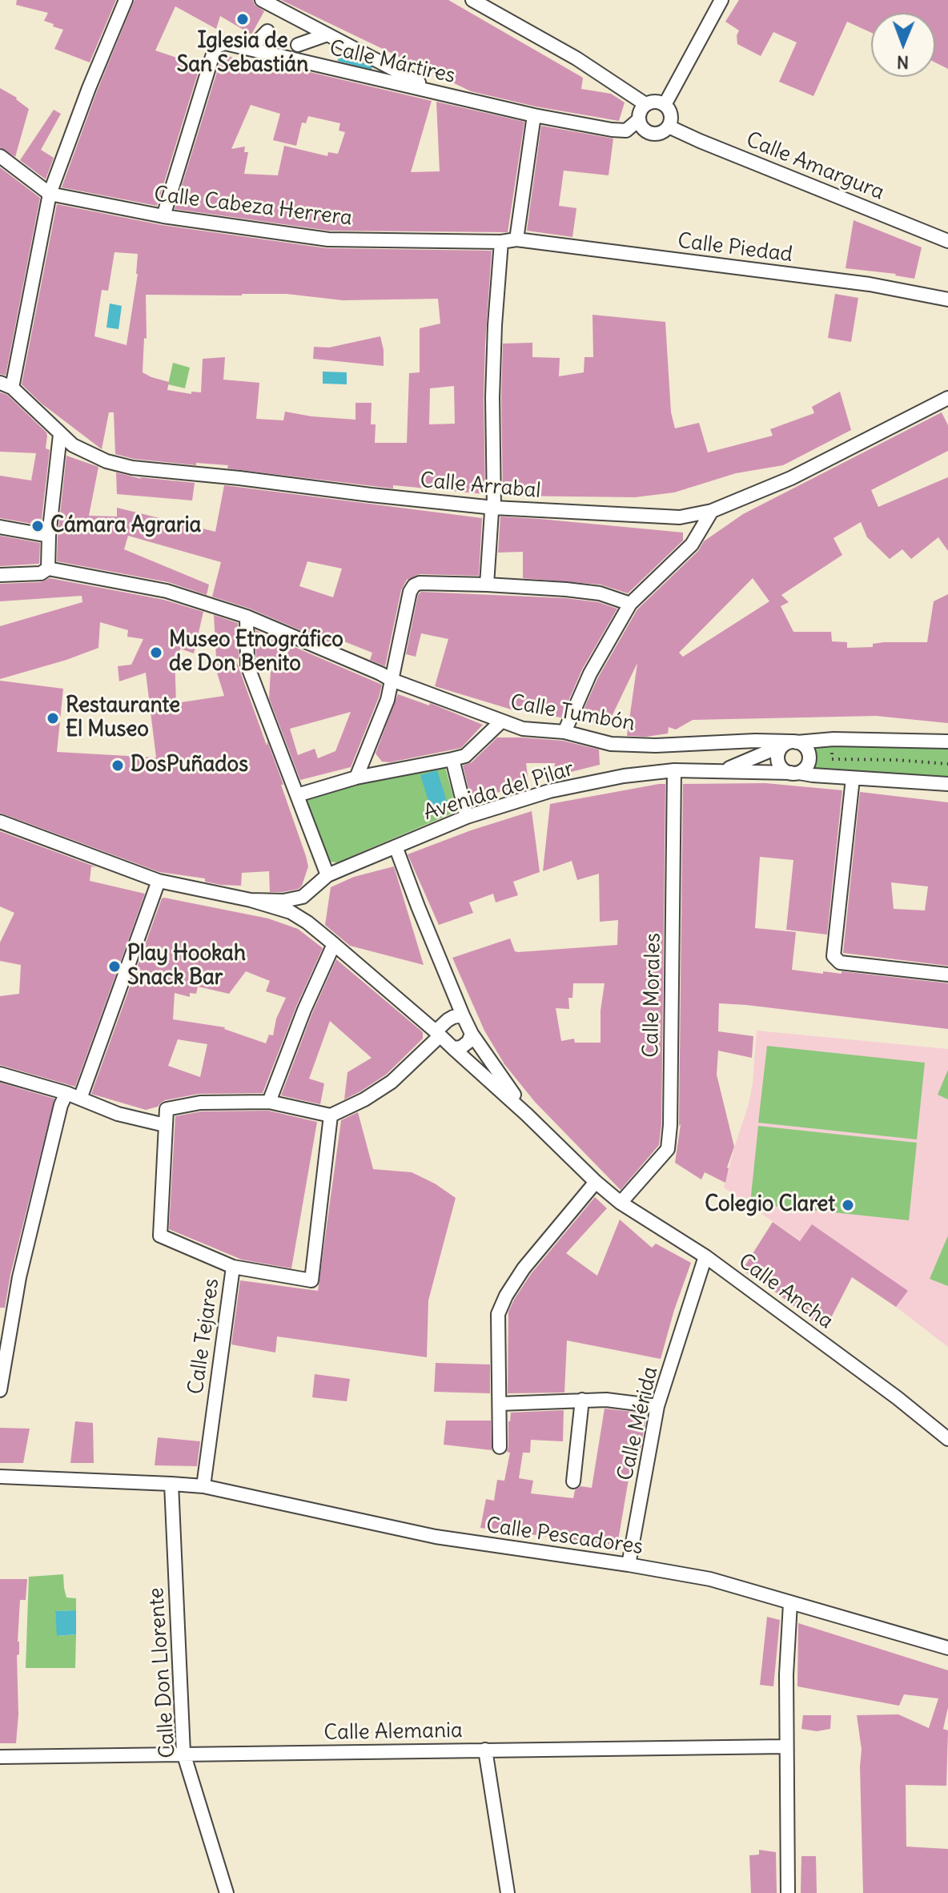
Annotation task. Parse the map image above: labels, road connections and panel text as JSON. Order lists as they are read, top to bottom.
{
  "streets": {
    "street": [
      "Calle Mártires",
      "Calle Amargura",
      "Calle Cabeza Herrera",
      "Calle Piedad",
      "Calle Arrabal",
      "Calle Tumbón",
      "Avenida del Pilar",
      "Calle Morales",
      "Calle Ancha",
      "Calle Tejares",
      "Calle Mérida",
      "Calle Pescadores",
      "Calle Don Llorente",
      "Calle Alemania"
    ]
  },
  "crossings": [
    ["Calle Mártires", "Calle Amargura"],
    ["Calle Mártires", "Calle Cabeza Herrera"],
    ["Calle Cabeza Herrera", "Calle Piedad"],
    ["Calle Tumbón", "Avenida del Pilar"],
    ["Avenida del Pilar", "Calle Morales"],
    ["Calle Morales", "Calle Ancha"],
    ["Calle Ancha", "Calle Mérida"],
    ["Calle Tejares", "Calle Pescadores"],
    ["Calle Mérida", "Calle Pescadores"],
    ["Calle Pescadores", "Calle Don Llorente"],
    ["Calle Don Llorente", "Calle Alemania"]
  ],
  "places": [
    "Iglesia de San Sebastián",
    "Cámara Agraria",
    "Museo Etnográfico de Don Benito",
    "Restaurante El Museo",
    "DosPuñados",
    "Play Hookah Snack Bar",
    "Colegio Claret"
  ],
  "north": "bottom"
}
